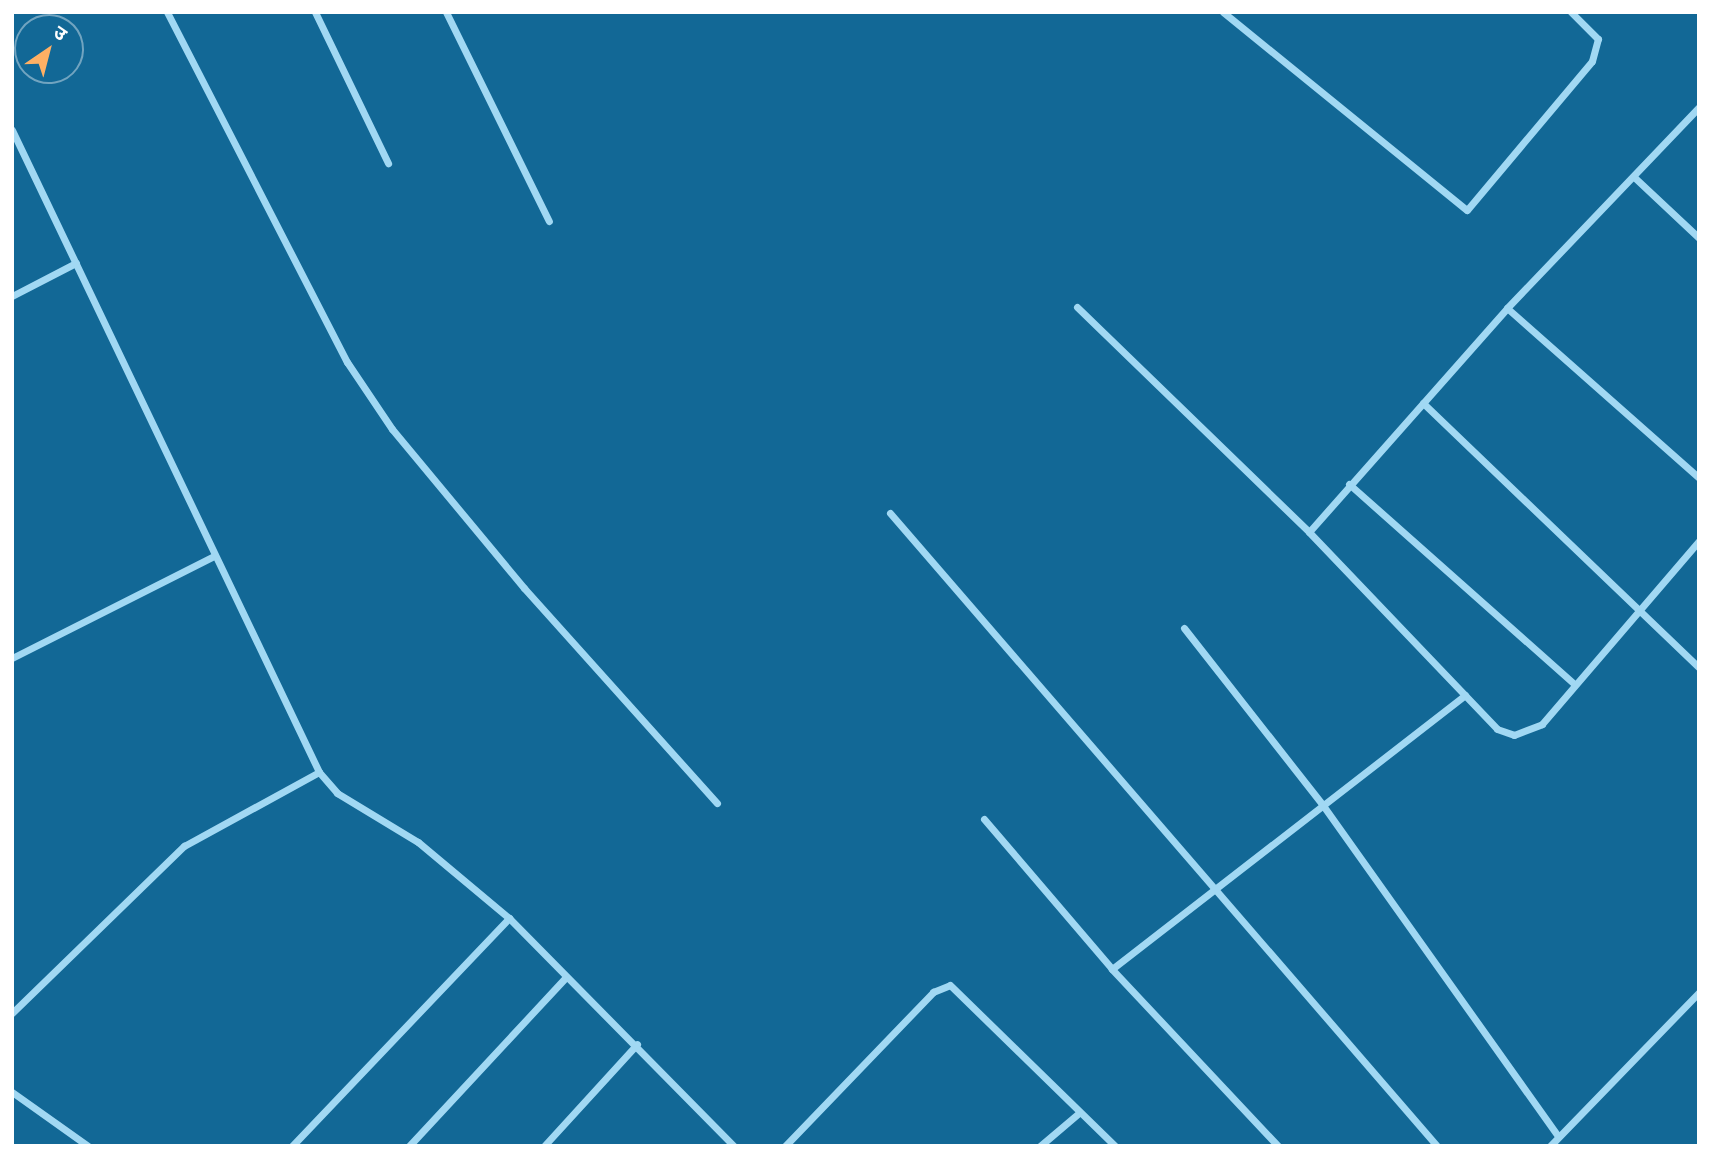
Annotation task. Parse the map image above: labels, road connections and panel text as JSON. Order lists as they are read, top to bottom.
{
  "north": "top right"
}
